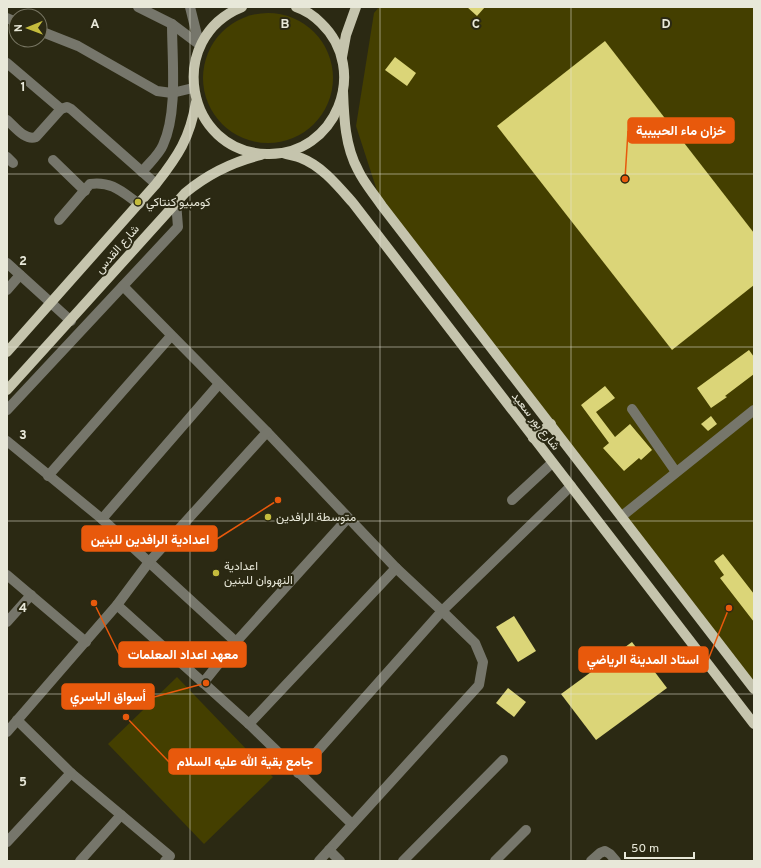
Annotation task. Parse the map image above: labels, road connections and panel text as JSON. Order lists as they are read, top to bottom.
{
  "streets": {
    "main road": ["شارع القدس", "شارع بور سعيد"]
  },
  "places": [
    "خزان ماء الحبيبية",
    "كومبيو كنتاكي",
    "اعدادية الرافدين للبنين",
    "متوسطة الرافدين",
    "اعدادية النهروان للبنين",
    "معهد اعداد المعلمات",
    "استاد المدينة الرياضي",
    "أسواق الياسري",
    "جامع بقية الله عليه السلام"
  ],
  "scale_bar": "50 m",
  "north": "left",
  "grid": {
    "columns": [
      "A",
      "B",
      "C",
      "D"
    ],
    "rows": [
      "1",
      "2",
      "3",
      "4",
      "5"
    ]
  }
}
